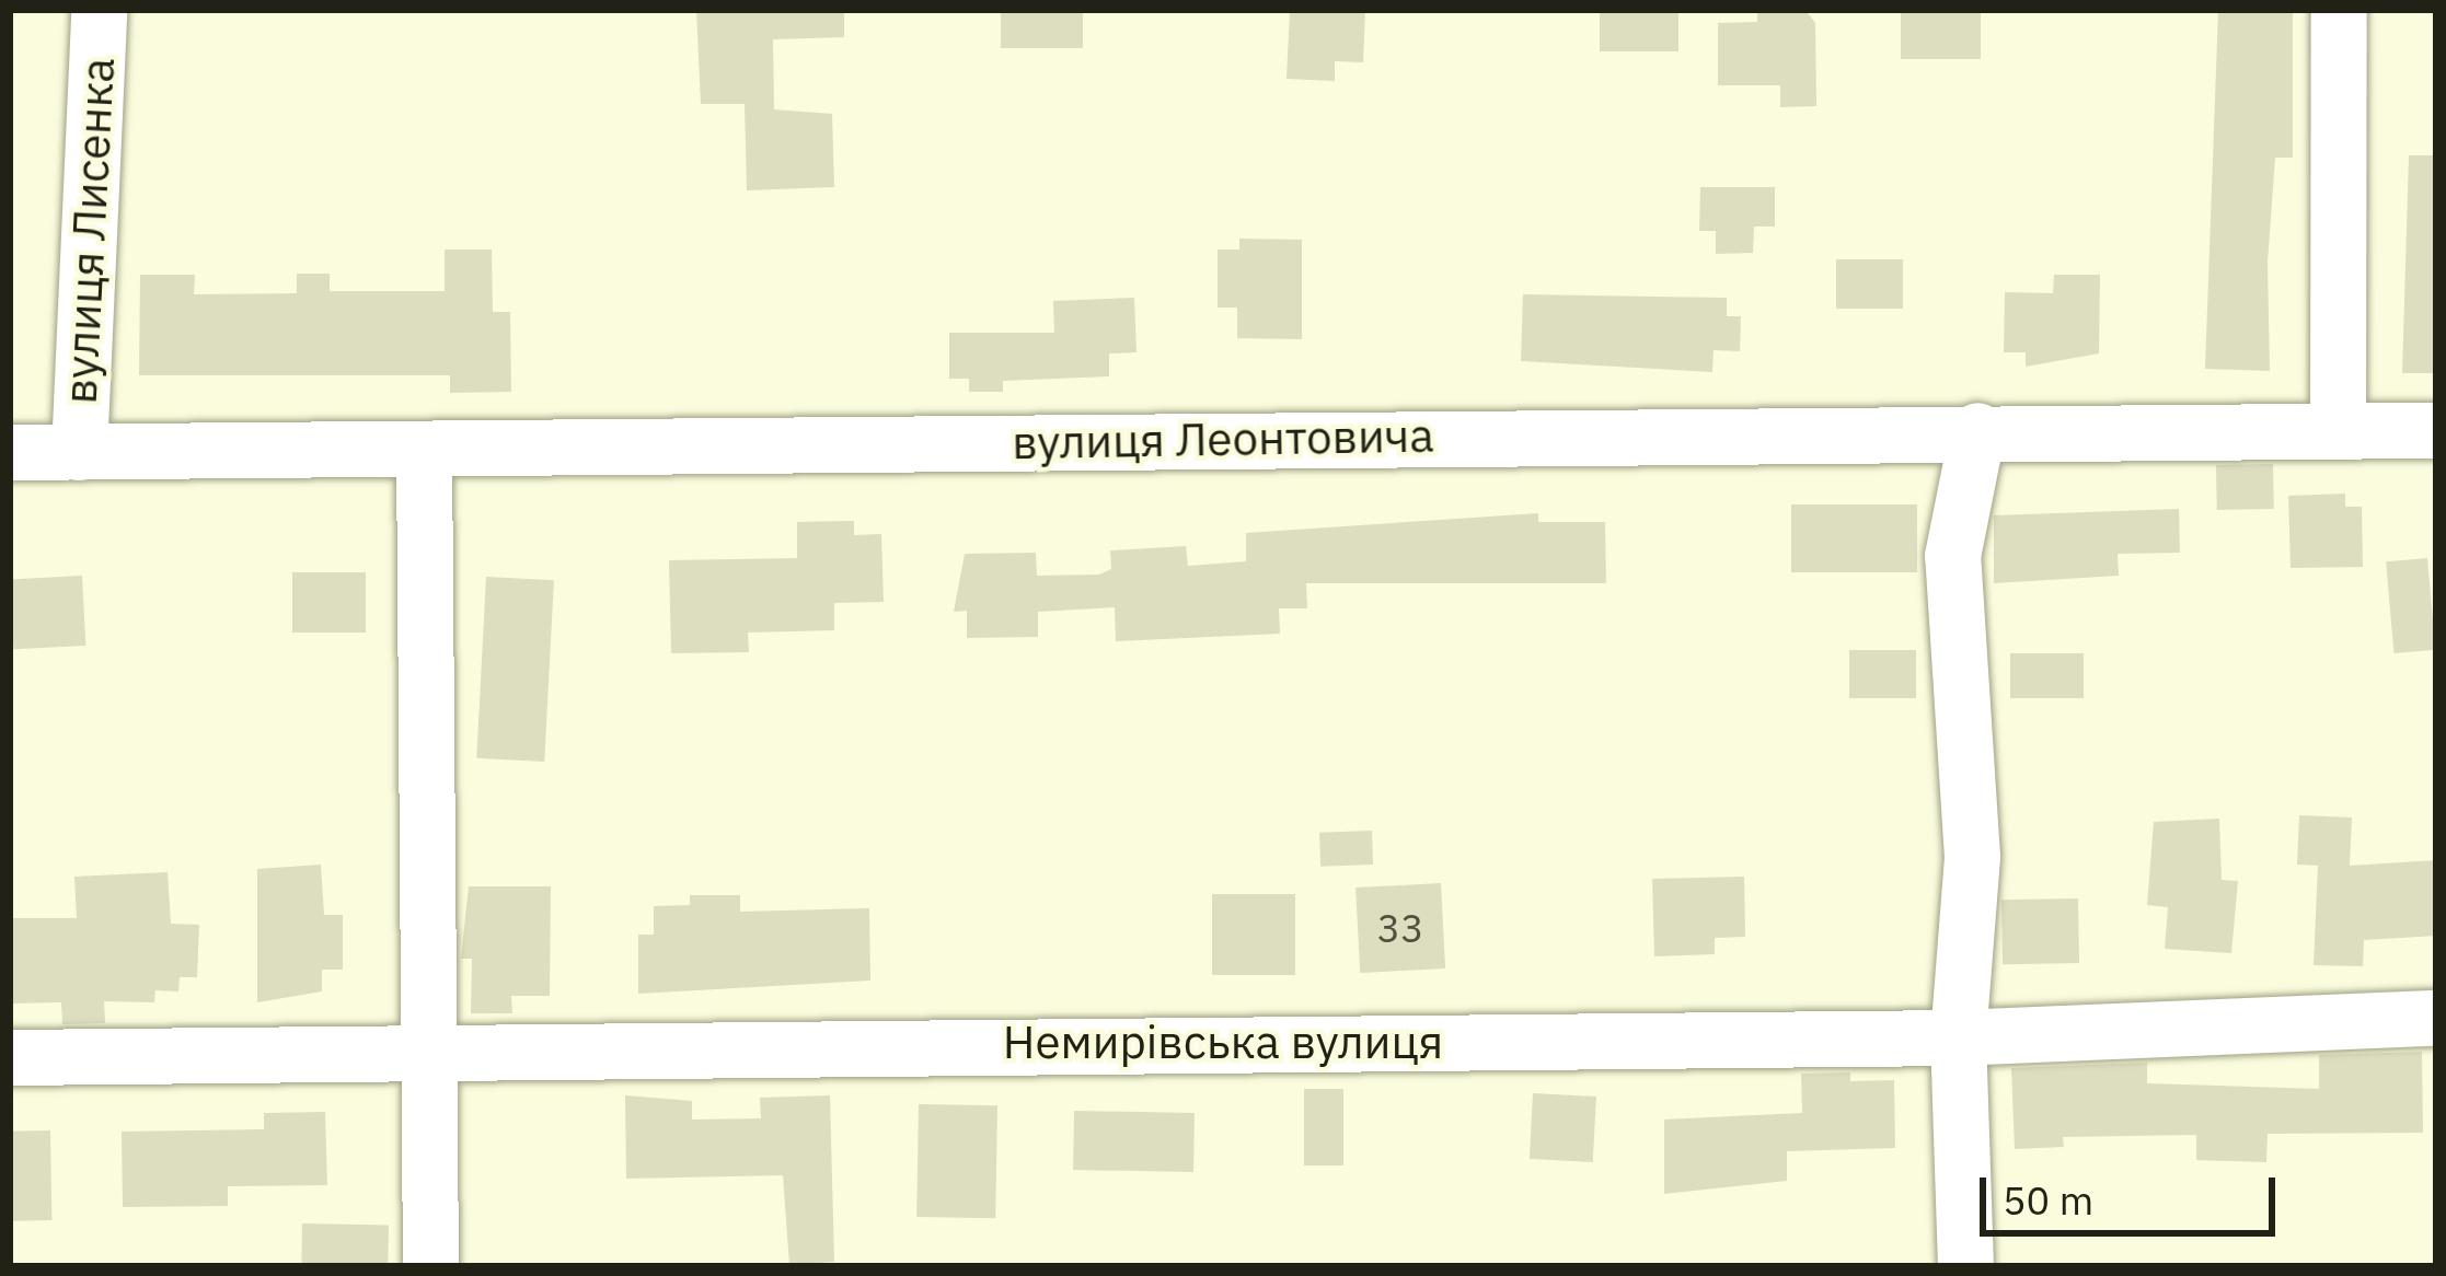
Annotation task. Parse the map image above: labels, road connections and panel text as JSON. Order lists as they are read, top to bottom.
{
  "streets": {
    "street": ["вулиця Лисенка", "вулиця Леонтовича", "Немирівська вулиця"]
  },
  "crossings": [
    ["вулиця Лисенка", "вулиця Леонтовича"]
  ],
  "house_numbers": ["33"],
  "scale_bar": "50 m"
}
